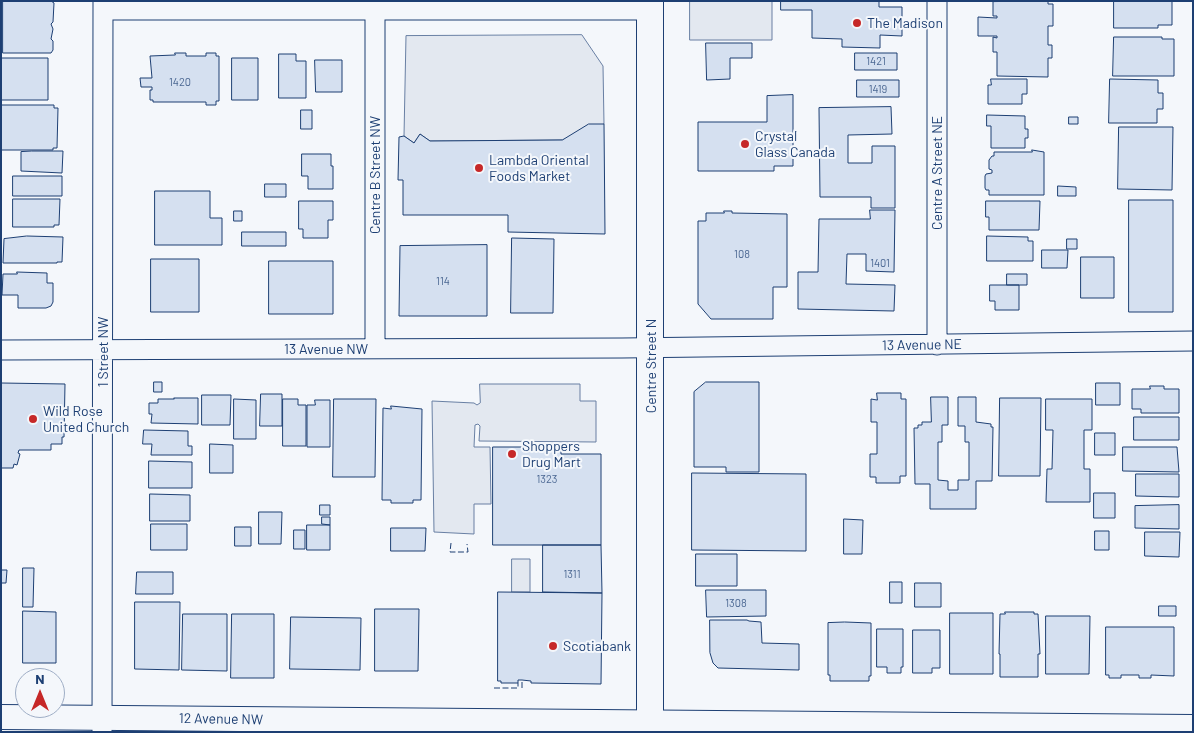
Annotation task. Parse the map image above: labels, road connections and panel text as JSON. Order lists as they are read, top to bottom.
{
  "streets": {
    "main road": ["Centre Street N"],
    "street": [
      "Centre A Street NE",
      "Centre B Street NW",
      "13 Avenue NE",
      "13 Avenue NW",
      "1 Street NW",
      "12 Avenue NW"
    ]
  },
  "crossings": [
    ["Centre A Street NE", "13 Avenue NE"],
    ["Centre B Street NW", "13 Avenue NW"],
    ["13 Avenue NE", "13 Avenue NW"],
    ["13 Avenue NE", "Centre Street N"],
    ["13 Avenue NW", "1 Street NW"],
    ["13 Avenue NW", "Centre Street N"],
    ["1 Street NW", "12 Avenue NW"],
    ["Centre Street N", "12 Avenue NW"]
  ],
  "places": [
    "The Madison",
    "Crystal Glass Canada",
    "Lambda Oriental Foods Market",
    "Wild Rose United Church",
    "Shoppers Drug Mart",
    "Scotiabank"
  ],
  "house_numbers": [
    "1421",
    "1420",
    "1419",
    "108",
    "1401",
    "114",
    "1323",
    "1311",
    "1308"
  ],
  "north": "top"
}
